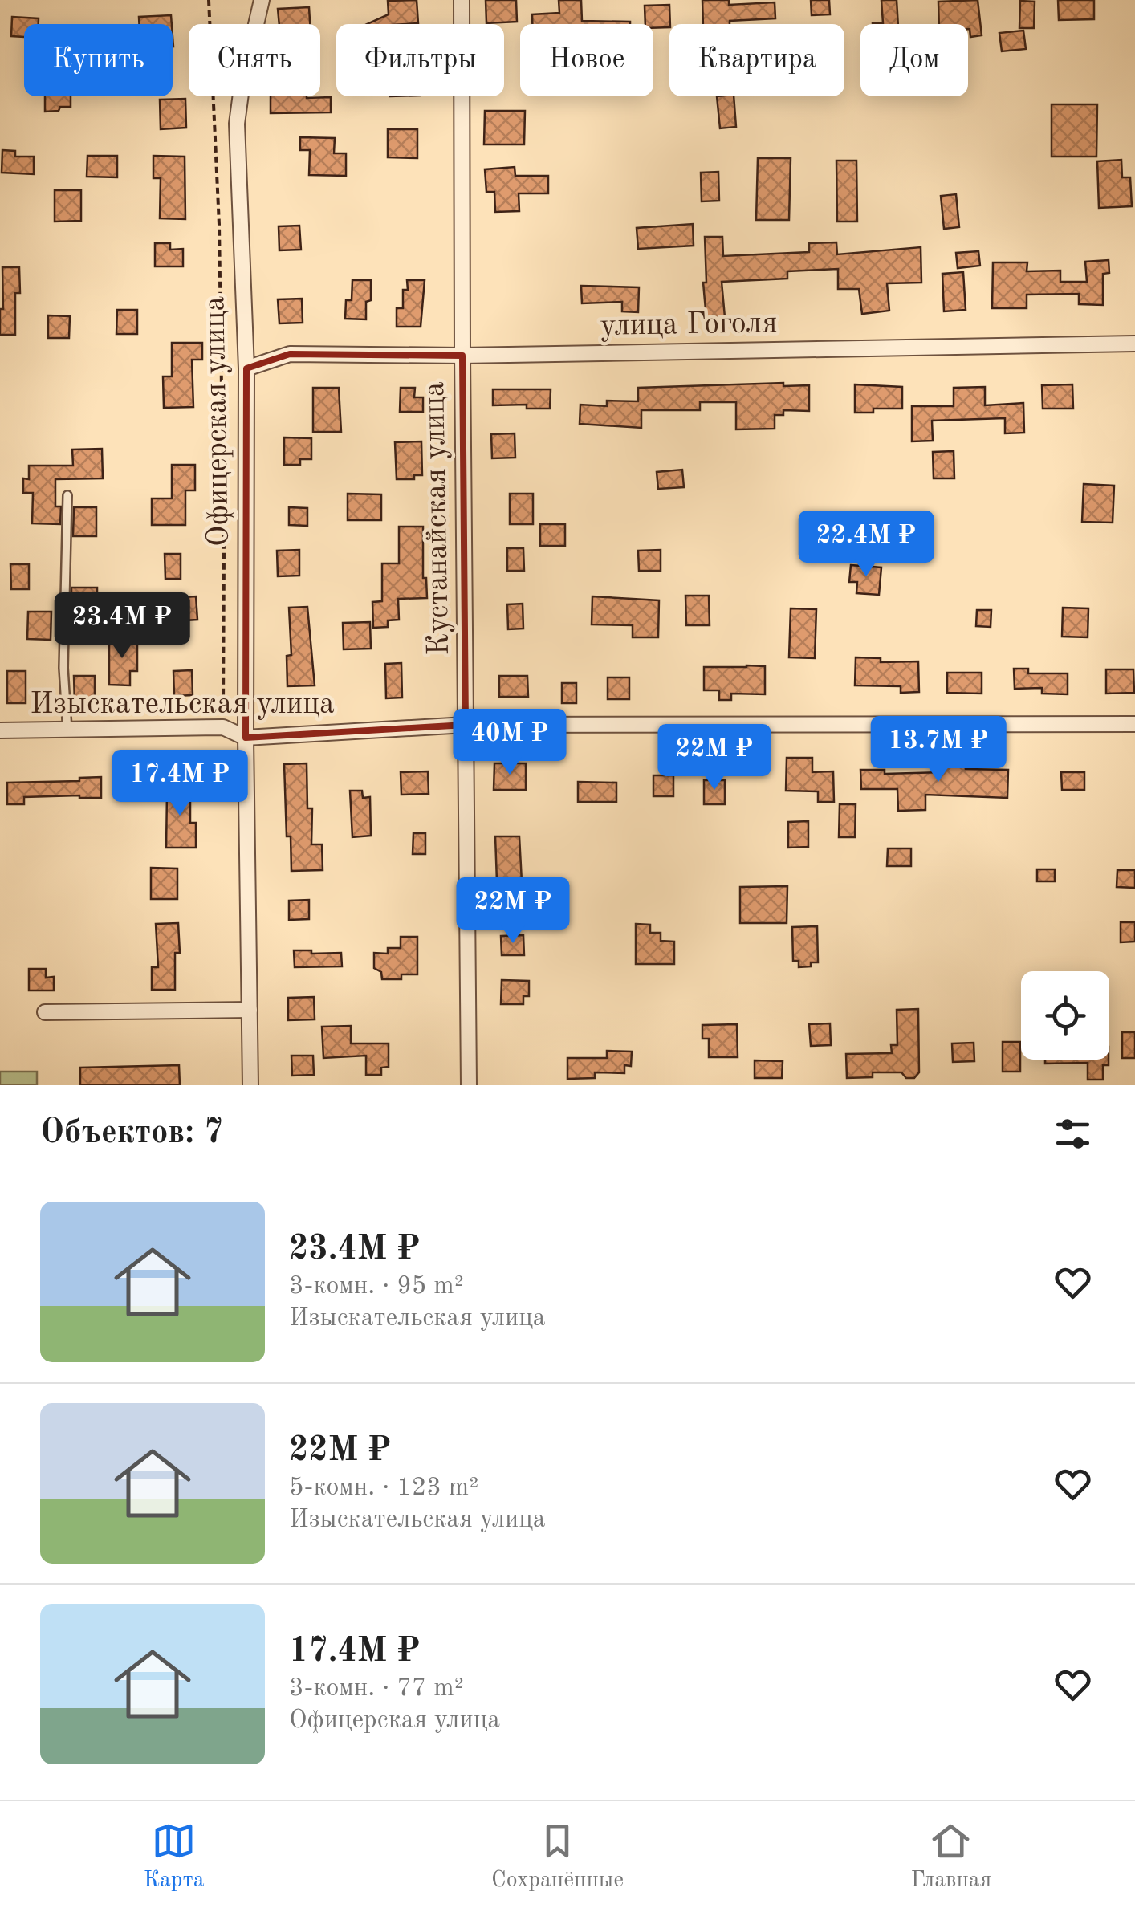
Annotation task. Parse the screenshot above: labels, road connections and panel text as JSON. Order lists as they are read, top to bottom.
{
  "streets": {
    "street": [
      "улица Гоголя",
      "Офицерская улица",
      "Кустанайская улица",
      "Изыскательская улица"
    ]
  },
  "crossings": [
    ["улица Гоголя", "Офицерская улица"],
    ["улица Гоголя", "Кустанайская улица"],
    ["Офицерская улица", "Изыскательская улица"],
    ["Кустанайская улица", "Изыскательская улица"]
  ],
  "page": {
    "chip": [
      "Купить",
      "Снять",
      "Фильтры",
      "Новое",
      "Квартира",
      "Дом"
    ],
    "price": [
      "22.4M ₽",
      "23.4M ₽",
      "40M ₽",
      "13.7M ₽",
      "22M ₽",
      "17.4M ₽",
      "22M ₽"
    ],
    "heading": "Объектов: 7",
    "list": [
      {
        "name": "23.4M ₽",
        "note": "3-комн. · 95 m² · Изыскательская улица"
      },
      {
        "name": "22M ₽",
        "note": "5-комн. · 123 m² · Изыскательская улица"
      },
      {
        "name": "17.4M ₽",
        "note": "3-комн. · 77 m² · Офицерская улица"
      }
    ],
    "tabs": ["Карта", "Сохранённые", "Главная"]
  }
}
